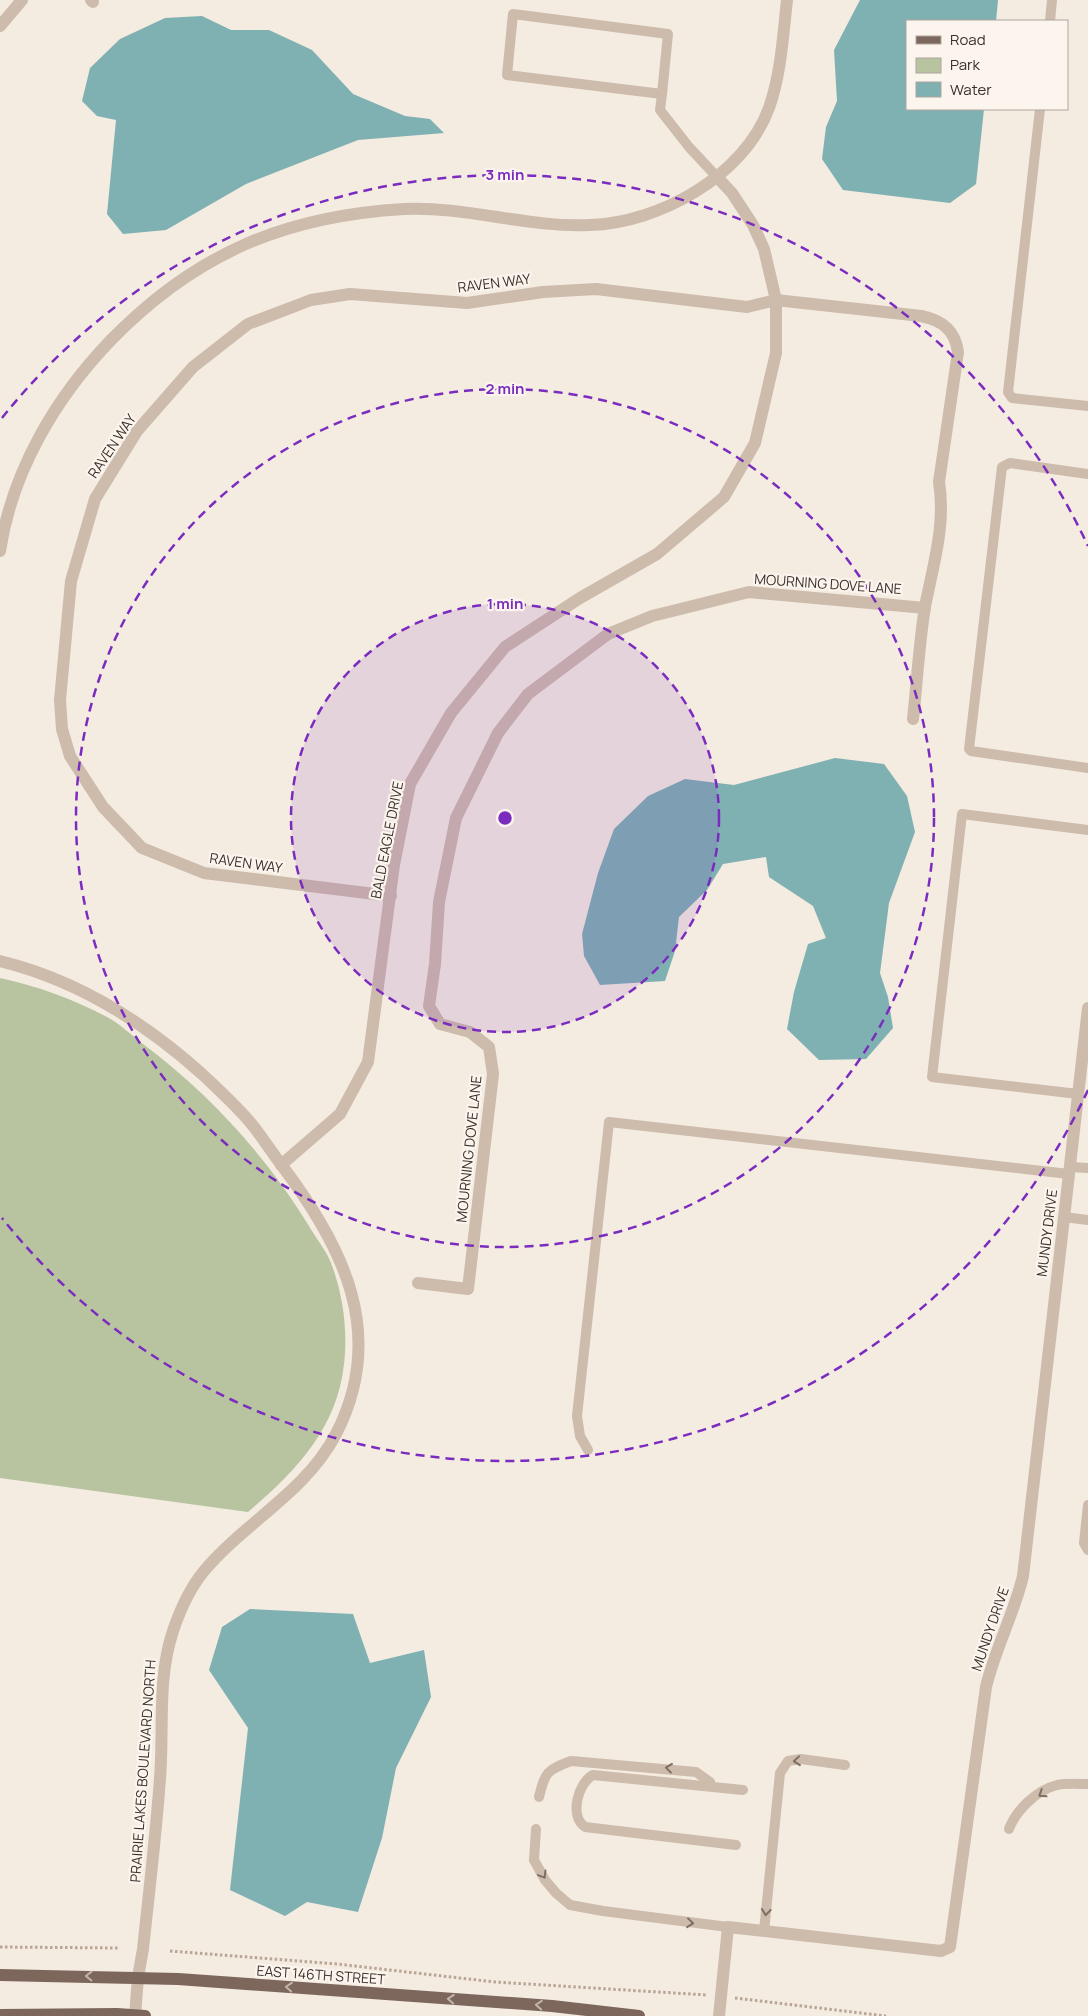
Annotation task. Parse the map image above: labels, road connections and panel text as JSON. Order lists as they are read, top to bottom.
{
  "streets": {
    "main road": ["EAST 146TH STREET"],
    "street": [
      "RAVEN WAY",
      "MOURNING DOVE LANE",
      "BALD EAGLE DRIVE",
      "MUNDY DRIVE",
      "PRAIRIE LAKES BOULEVARD NORTH"
    ]
  },
  "crossings": [
    ["RAVEN WAY", "BALD EAGLE DRIVE"],
    ["BALD EAGLE DRIVE", "PRAIRIE LAKES BOULEVARD NORTH"],
    ["PRAIRIE LAKES BOULEVARD NORTH", "EAST 146TH STREET"]
  ],
  "one_way": ["EAST 146TH STREET"],
  "legend": ["Road", "Park", "Water"],
  "rings": ["3 min", "2 min", "1 min"]
}
